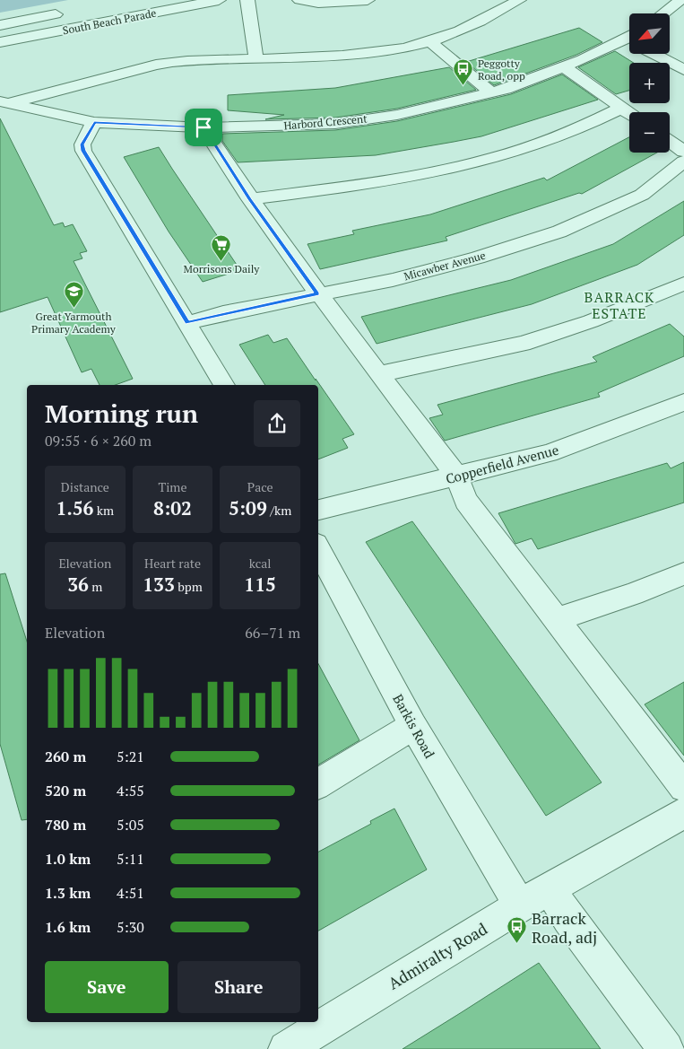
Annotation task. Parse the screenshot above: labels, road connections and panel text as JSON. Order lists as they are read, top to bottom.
{
  "streets": {
    "street": [
      "South Beach Parade",
      "Harbord Crescent",
      "Micawber Avenue",
      "Copperfield Avenue",
      "Barkis Road",
      "Admiralty Road"
    ]
  },
  "crossings": [
    ["Barkis Road", "Admiralty Road"]
  ],
  "districts": ["BARRACK ESTATE"],
  "places": {
    "bus stop": ["Peggotty Road, opp", "Barrack Road, adj"],
    "supermarket": ["Morrisons Daily"],
    "school or university": ["Great Yarmouth Primary Academy"]
  },
  "north": "bottom left",
  "page": {
    "map_buttons": ["+", "−"],
    "heading": ["Morning run", "09:55 · 6 × 260 m"],
    "stats": [
      ["Distance", "1.56 km"],
      ["Time", "8:02"],
      ["Pace", "5:09 /km"],
      ["Elevation", "36 m"],
      ["Heart rate", "133 bpm"],
      ["kcal", "115"]
    ],
    "chart": ["Elevation", "66–71 m"],
    "list": [
      {
        "name": "260 m",
        "note": "5:21"
      },
      {
        "name": "520 m",
        "note": "4:55"
      },
      {
        "name": "780 m",
        "note": "5:05"
      },
      {
        "name": "1.0 km",
        "note": "5:11"
      },
      {
        "name": "1.3 km",
        "note": "4:51"
      },
      {
        "name": "1.6 km",
        "note": "5:30"
      }
    ],
    "buttons": ["Save", "Share"]
  }
}
